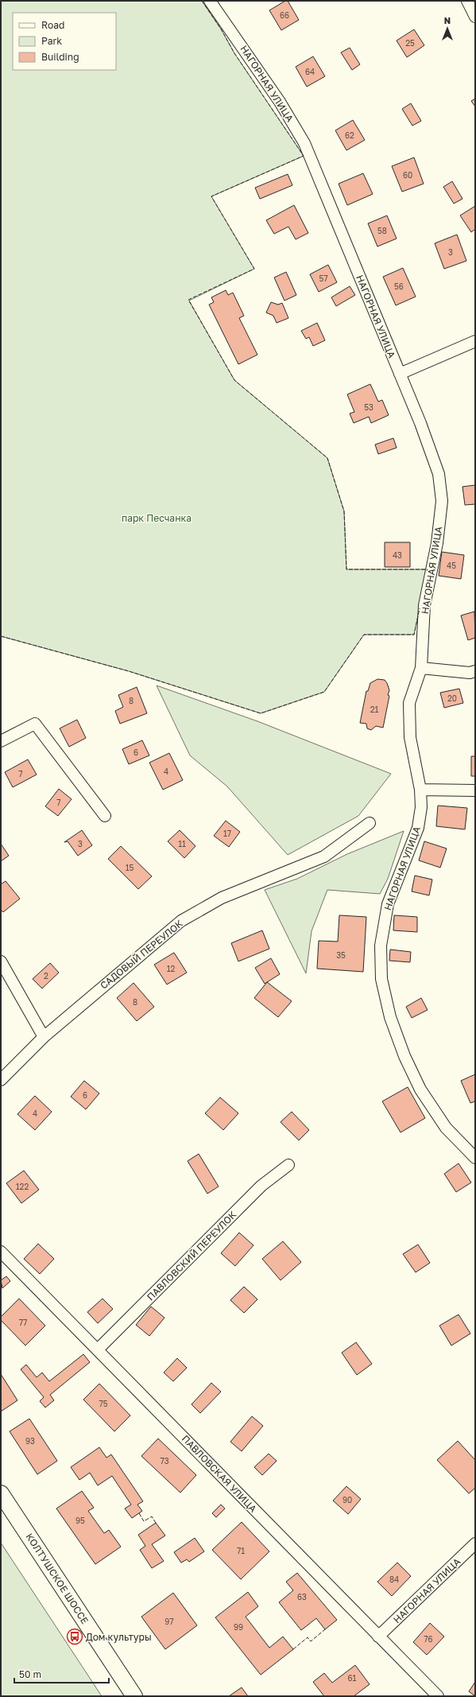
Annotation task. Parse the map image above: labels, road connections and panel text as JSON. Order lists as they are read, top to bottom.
{
  "streets": {
    "main road": ["КОЛТУШСКОЕ ШОССЕ"],
    "street": [
      "НАГОРНАЯ УЛИЦА",
      "САДОВЫЙ ПЕРЕУЛОК",
      "ПАВЛОВСКИЙ ПЕРЕУЛОК",
      "ПАВЛОВСКАЯ УЛИЦА"
    ]
  },
  "crossings": [
    ["НАГОРНАЯ УЛИЦА", "ПАВЛОВСКАЯ УЛИЦА"],
    ["ПАВЛОВСКИЙ ПЕРЕУЛОК", "ПАВЛОВСКАЯ УЛИЦА"]
  ],
  "parks": ["парк Песчанка"],
  "places": {
    "bus stop": ["Дом культуры"]
  },
  "house_numbers": [
    "66",
    "25",
    "64",
    "62",
    "60",
    "58",
    "3",
    "57",
    "56",
    "53",
    "43",
    "45",
    "20",
    "8",
    "21",
    "6",
    "4",
    "7",
    "7",
    "17",
    "3",
    "11",
    "15",
    "35",
    "12",
    "2",
    "8",
    "6",
    "4",
    "122",
    "77",
    "75",
    "93",
    "73",
    "90",
    "95",
    "71",
    "84",
    "63",
    "97",
    "99",
    "76",
    "61"
  ],
  "legend": ["Road", "Park", "Building"],
  "scale_bar": "50 m",
  "north": "top"
}
